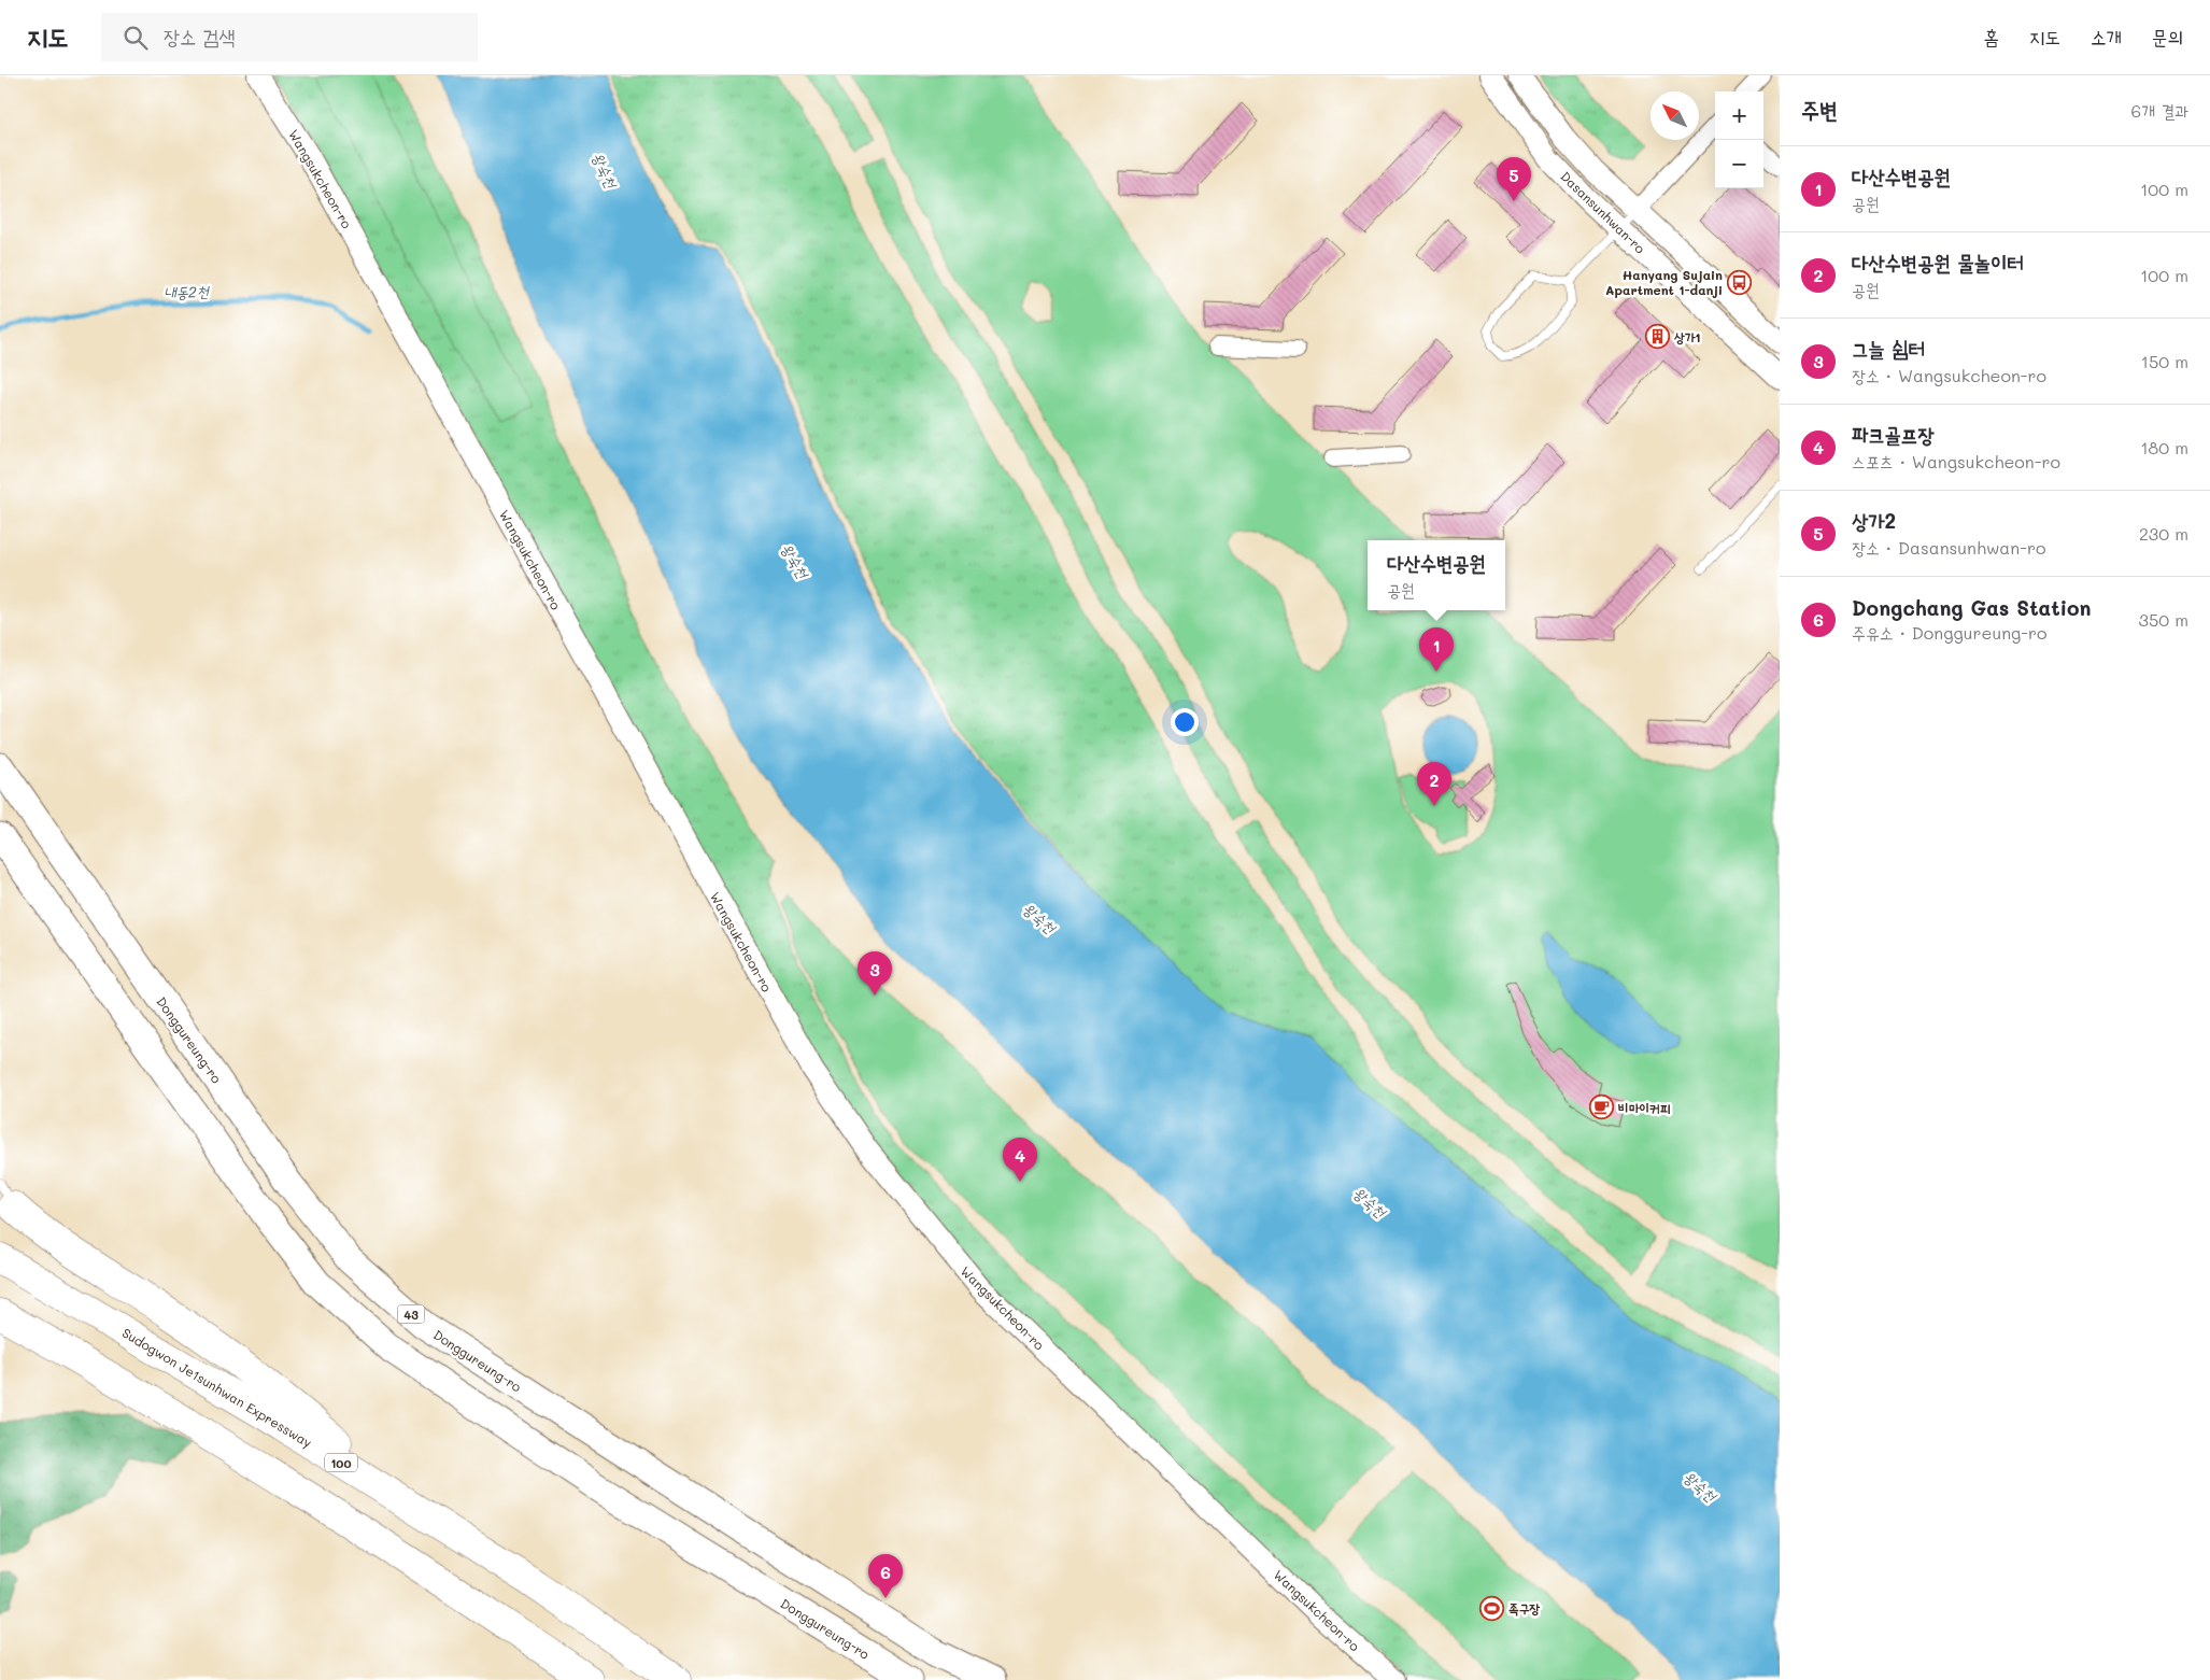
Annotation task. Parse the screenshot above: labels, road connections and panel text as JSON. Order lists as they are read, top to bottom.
{
  "streets": {
    "highway": ["Sudogwon Je1sunhwan Expressway", "100"],
    "main road": ["Donggureung-ro", "43"],
    "street": ["Wangsukcheon-ro", "Dasansunhwan-ro"]
  },
  "water": ["왕숙천", "내동2천"],
  "places": {
    "bus stop": ["Hanyang Sujain Apartment 1-danji"],
    "building": ["상가1"],
    "cafe": ["비마이커피"],
    "sports": ["족구장"]
  },
  "north": "top left",
  "page": {
    "header": "지도",
    "search": "장소 검색",
    "nav": [
      "홈",
      "지도",
      "소개",
      "문의"
    ],
    "heading": ["주변", "6개 결과"],
    "map_buttons": ["+", "−"],
    "list": [
      {
        "mark": "1",
        "name": "다산수변공원",
        "note": "공원",
        "value": "100 m"
      },
      {
        "mark": "2",
        "name": "다산수변공원 물놀이터",
        "note": "공원",
        "value": "100 m"
      },
      {
        "mark": "3",
        "name": "그늘 쉼터",
        "note": "장소 · Wangsukcheon-ro",
        "value": "150 m"
      },
      {
        "mark": "4",
        "name": "파크골프장",
        "note": "스포츠 · Wangsukcheon-ro",
        "value": "180 m"
      },
      {
        "mark": "5",
        "name": "상가2",
        "note": "장소 · Dasansunhwan-ro",
        "value": "230 m"
      },
      {
        "mark": "6",
        "name": "Dongchang Gas Station",
        "note": "주유소 · Donggureung-ro",
        "value": "350 m"
      }
    ],
    "pins": [
      "5",
      "1",
      "2",
      "3",
      "4",
      "6"
    ],
    "popup": ["다산수변공원", "공원"]
  }
}
